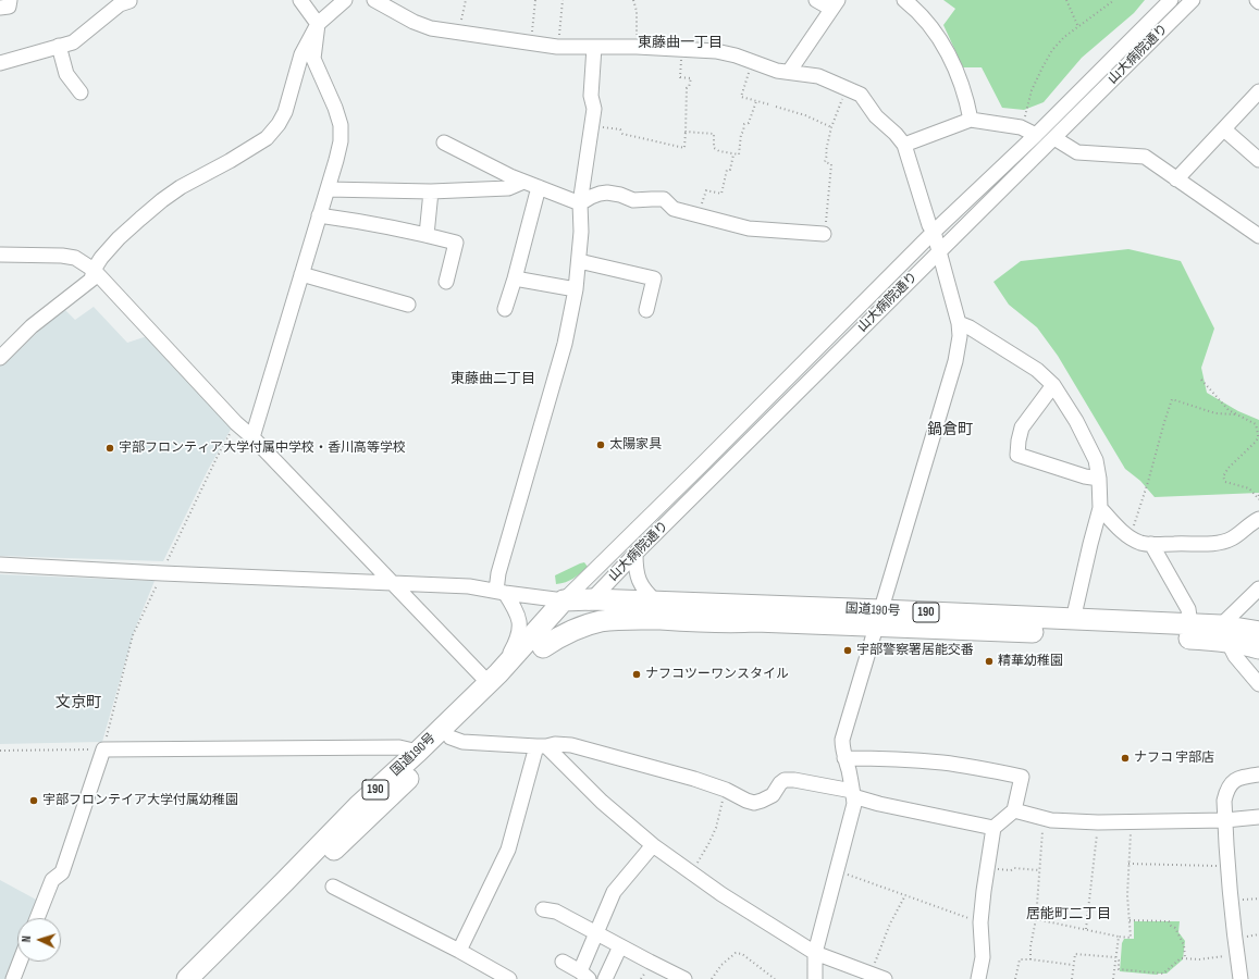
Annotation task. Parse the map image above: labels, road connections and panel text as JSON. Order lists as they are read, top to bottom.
{
  "streets": {
    "highway": ["国道190号", "190"],
    "street": ["山大病院通り"]
  },
  "crossings": [
    ["山大病院通り", "国道190号"]
  ],
  "districts": [
    "東藤曲一丁目",
    "東藤曲二丁目",
    "鍋倉町",
    "文京町",
    "居能町二丁目"
  ],
  "places": [
    "太陽家具",
    "宇部フロンティア大学付属中学校・香川高等学校",
    "宇部警察署居能交番",
    "精華幼稚園",
    "ナフコツーワンスタイル",
    "ナフコ 宇部店",
    "宇部フロンテイア大学付属幼稚園"
  ],
  "north": "left"
}
